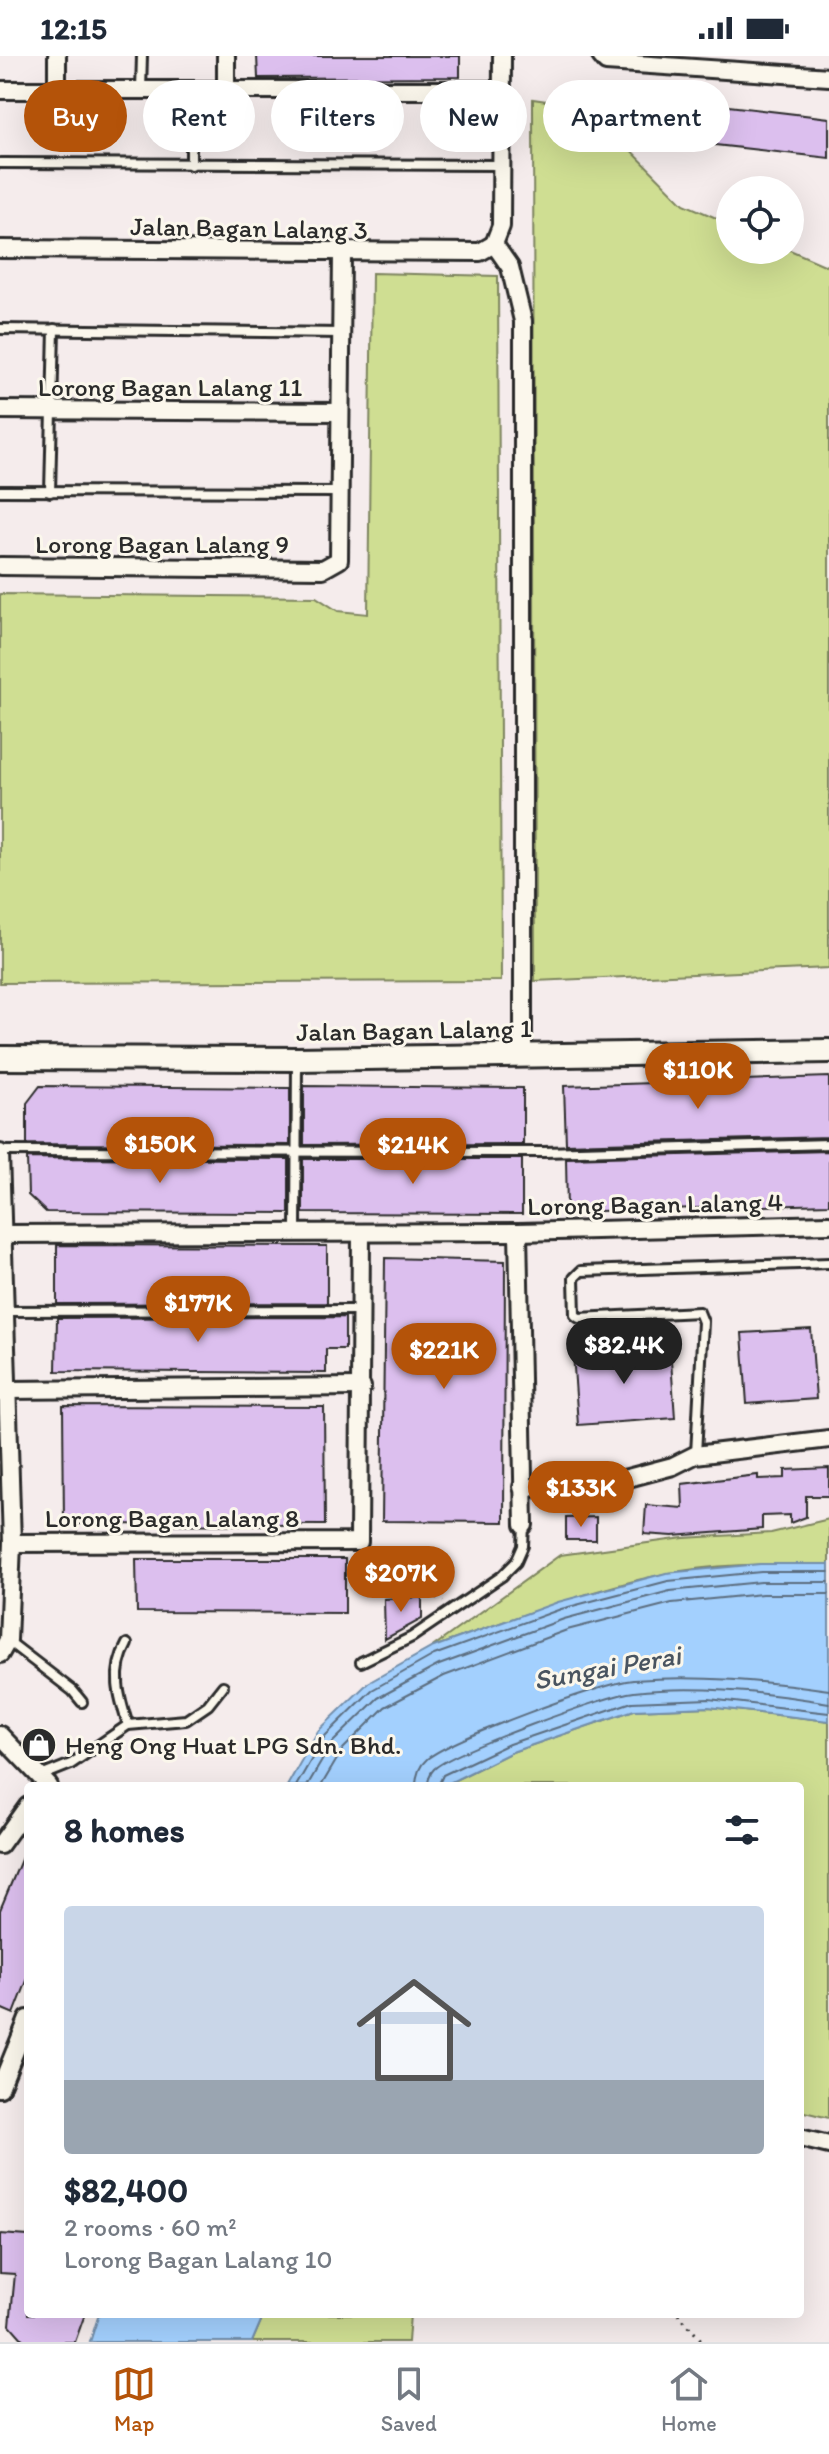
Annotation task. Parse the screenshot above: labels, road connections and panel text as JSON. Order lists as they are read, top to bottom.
{
  "streets": {
    "main road": ["Jalan Bagan Lalang 1"],
    "street": [
      "Jalan Bagan Lalang 3",
      "Lorong Bagan Lalang 11",
      "Lorong Bagan Lalang 9",
      "Lorong Bagan Lalang 4",
      "Lorong Bagan Lalang 8"
    ]
  },
  "water": ["Sungai Perai"],
  "places": {
    "shop": ["Heng Ong Huat LPG Sdn. Bhd."]
  },
  "page": {
    "status": "12:15",
    "chip": [
      "Buy",
      "Rent",
      "Filters",
      "New",
      "Apartment"
    ],
    "price": [
      "$110K",
      "$150K",
      "$214K",
      "$177K",
      "$82.4K",
      "$221K",
      "$133K",
      "$207K"
    ],
    "heading": "8 homes",
    "list": [
      {
        "name": "$82,400",
        "note": "2 rooms · 60 m² · Lorong Bagan Lalang 10"
      }
    ],
    "tabs": ["Map", "Saved", "Home"]
  }
}
